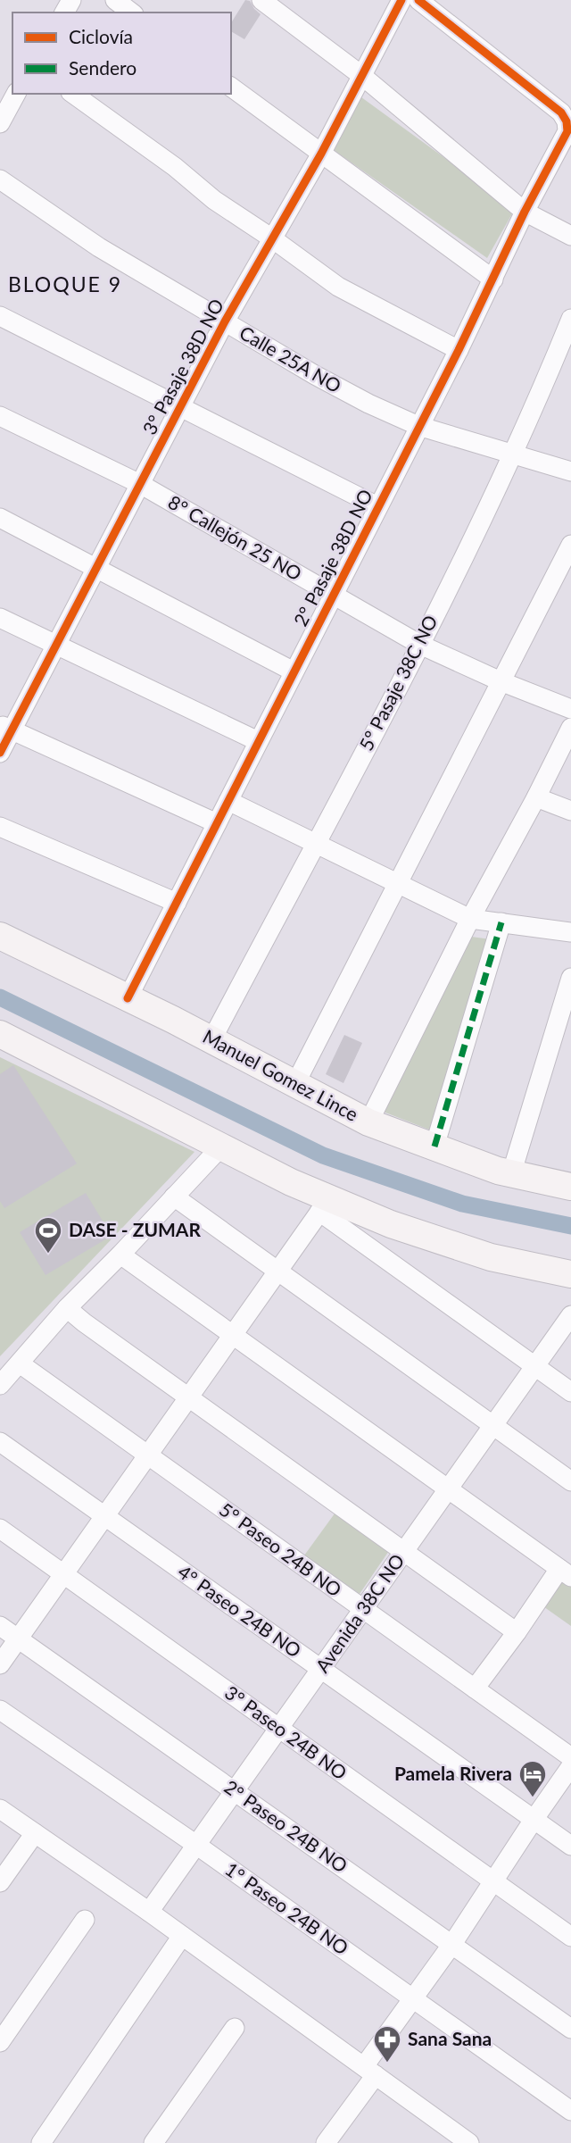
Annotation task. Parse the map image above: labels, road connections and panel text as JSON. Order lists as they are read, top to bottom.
{
  "streets": {
    "main road": ["Manuel Gomez Lince"],
    "street": [
      "Calle 25A NO",
      "3° Pasaje 38D NO",
      "8° Callejón 25 NO",
      "2° Pasaje 38D NO",
      "5° Pasaje 38C NO",
      "5° Paseo 24B NO",
      "4° Paseo 24B NO",
      "Avenida 38C NO",
      "3° Paseo 24B NO",
      "2° Paseo 24B NO",
      "1° Paseo 24B NO"
    ]
  },
  "crossings": [
    ["Calle 25A NO", "3° Pasaje 38D NO"],
    ["Calle 25A NO", "2° Pasaje 38D NO"],
    ["Calle 25A NO", "5° Pasaje 38C NO"],
    ["3° Pasaje 38D NO", "8° Callejón 25 NO"],
    ["8° Callejón 25 NO", "2° Pasaje 38D NO"],
    ["8° Callejón 25 NO", "5° Pasaje 38C NO"],
    ["2° Pasaje 38D NO", "Manuel Gomez Lince"],
    ["5° Pasaje 38C NO", "Manuel Gomez Lince"],
    ["5° Paseo 24B NO", "Avenida 38C NO"],
    ["4° Paseo 24B NO", "Avenida 38C NO"],
    ["Avenida 38C NO", "3° Paseo 24B NO"],
    ["Avenida 38C NO", "2° Paseo 24B NO"],
    ["Avenida 38C NO", "1° Paseo 24B NO"]
  ],
  "districts": ["BLOQUE 9"],
  "places": {
    "sports": ["DASE - ZUMAR"],
    "hotel": ["Pamela Rivera"],
    "pharmacy": ["Sana Sana"]
  },
  "legend": ["Ciclovía", "Sendero"]
}
